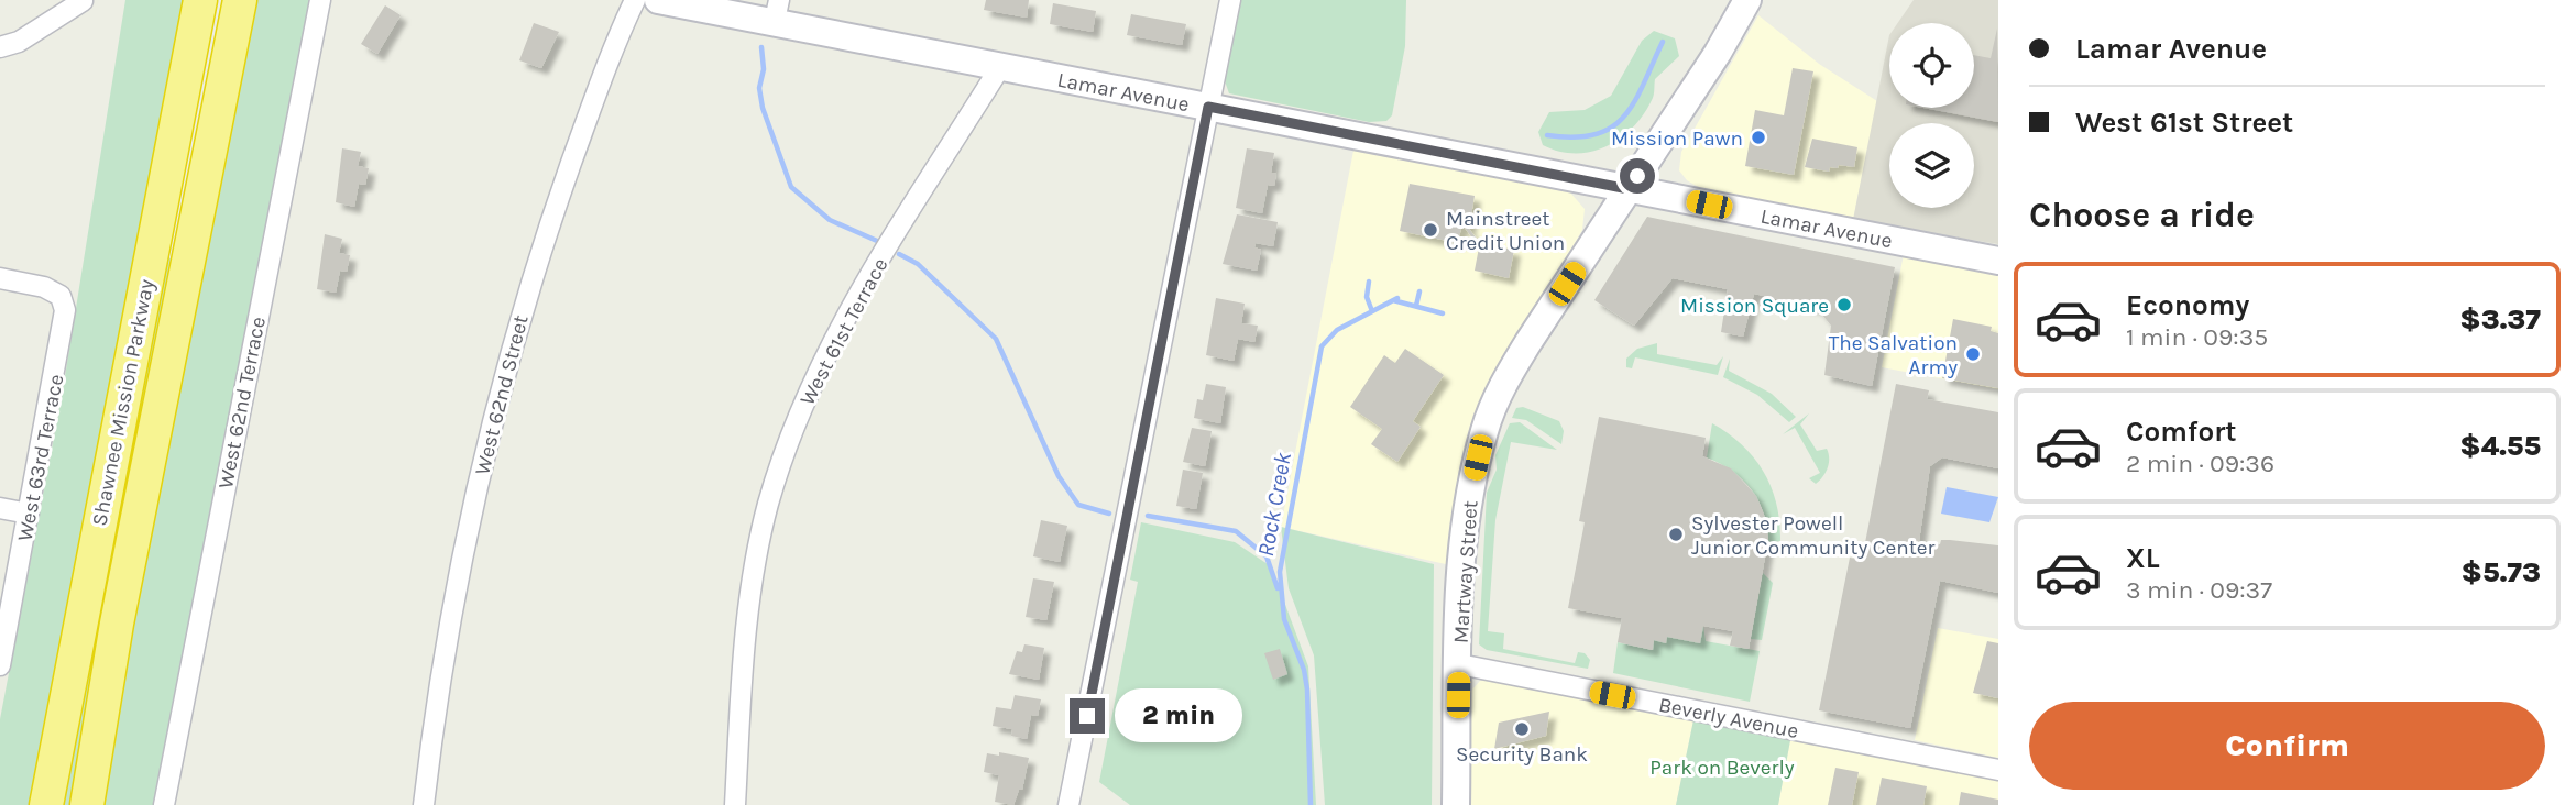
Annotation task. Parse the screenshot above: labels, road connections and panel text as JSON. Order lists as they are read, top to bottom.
{
  "streets": {
    "highway": ["Shawnee Mission Parkway"],
    "street": [
      "Lamar Avenue",
      "West 61st Terrace",
      "West 62nd Street",
      "West 62nd Terrace",
      "West 63rd Terrace",
      "Martway Street",
      "Beverly Avenue"
    ]
  },
  "crossings": [
    ["Lamar Avenue", "West 61st Terrace"],
    ["Lamar Avenue", "Martway Street"],
    ["Martway Street", "Beverly Avenue"]
  ],
  "water": ["Rock Creek"],
  "parks": ["Park on Beverly"],
  "places": [
    "Mission Pawn",
    "Mainstreet Credit Union",
    "Mission Square",
    "The Salvation Army",
    "Sylvester Powell Junior Community Center",
    "Security Bank"
  ],
  "page": {
    "banner": ["Lamar Avenue", "West 61st Street"],
    "heading": "Choose a ride",
    "list": [
      {
        "name": "Economy",
        "note": "1 min · 09:35",
        "value": "$3.37"
      },
      {
        "name": "Comfort",
        "note": "2 min · 09:36",
        "value": "$4.55"
      },
      {
        "name": "XL",
        "note": "3 min · 09:37",
        "value": "$5.73"
      }
    ],
    "buttons": "Confirm",
    "bubble": "2 min"
  }
}
